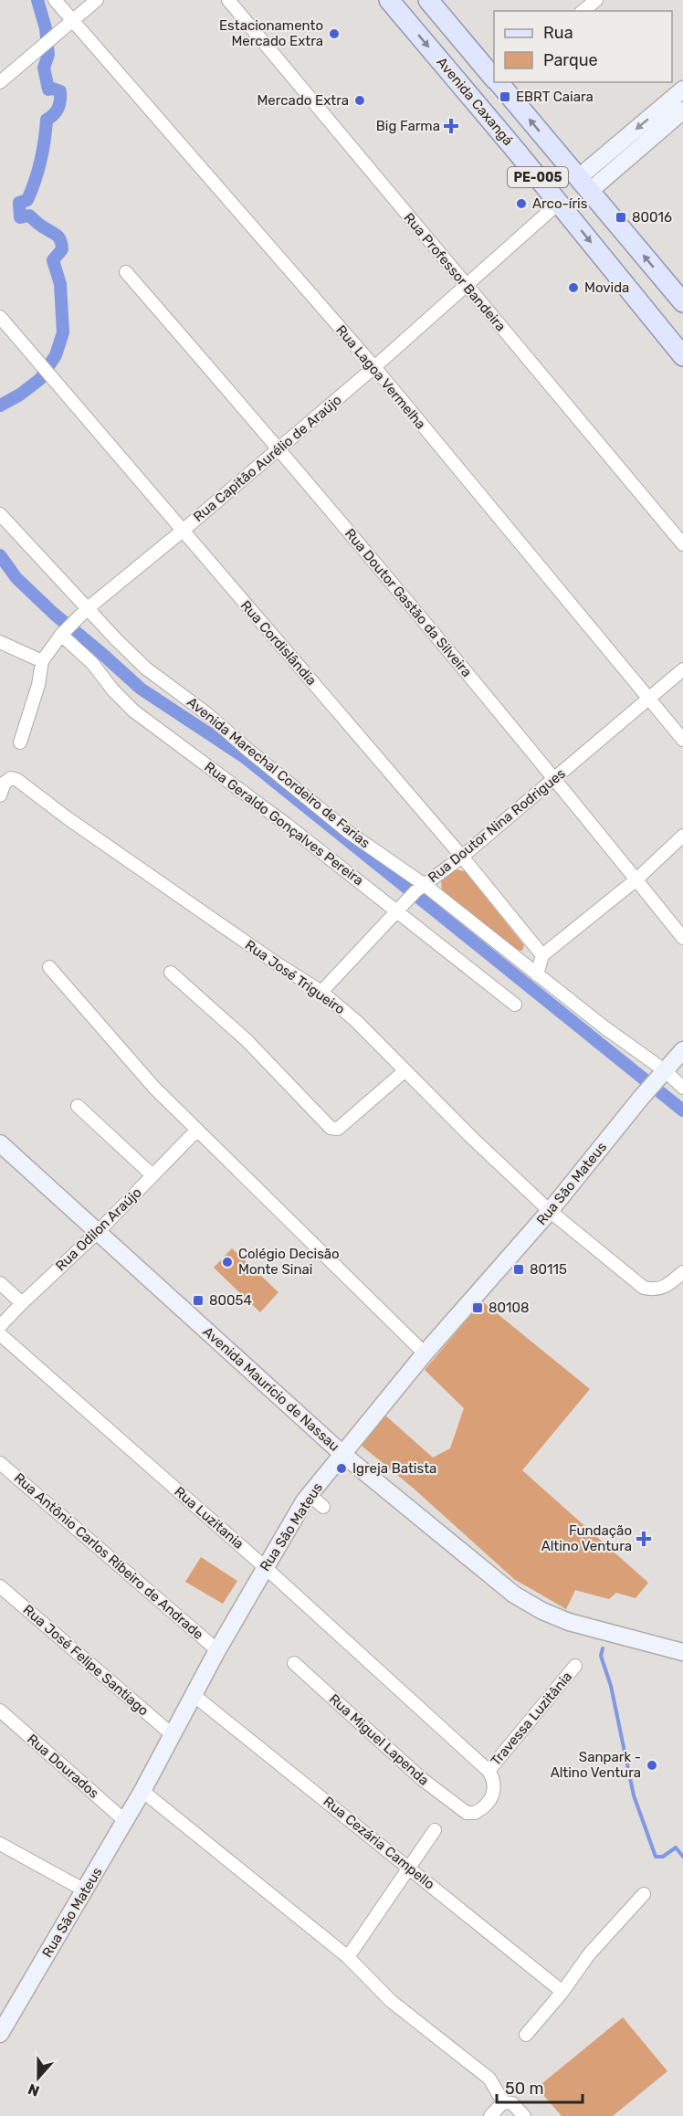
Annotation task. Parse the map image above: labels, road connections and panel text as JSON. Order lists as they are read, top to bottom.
{
  "streets": {
    "main road": ["Avenida Caxangá", "PE-005"],
    "street": [
      "Rua Professor Bandeira",
      "Rua Lagoa Vermelha",
      "Rua Capitão Aurélio de Araújo",
      "Rua Doutor Gastão da Silveira",
      "Rua Cordislândia",
      "Avenida Marechal Cordeiro de Farias",
      "Rua Geraldo Gonçalves Pereira",
      "Rua Doutor Nina Rodrigues",
      "Rua José Trigueiro",
      "Rua São Mateus",
      "Rua Odilon Araújo",
      "Avenida Maurício de Nassau",
      "Rua Luzitania",
      "Rua Antônio Carlos Ribeiro de Andrade",
      "Rua José Felipe Santiago",
      "Travessa Luzitânia",
      "Rua Miguel Lapenda",
      "Rua Dourados",
      "Rua Cezária Campello"
    ]
  },
  "crossings": [
    ["Avenida Caxangá", "Rua Capitão Aurélio de Araújo"],
    ["Rua Professor Bandeira", "Rua Capitão Aurélio de Araújo"],
    ["Rua Lagoa Vermelha", "Rua Capitão Aurélio de Araújo"],
    ["Rua Lagoa Vermelha", "Rua Doutor Nina Rodrigues"],
    ["Rua Capitão Aurélio de Araújo", "Rua Doutor Gastão da Silveira"],
    ["Rua Capitão Aurélio de Araújo", "Rua Cordislândia"],
    ["Rua Capitão Aurélio de Araújo", "Avenida Marechal Cordeiro de Farias"],
    ["Rua Capitão Aurélio de Araújo", "Rua Geraldo Gonçalves Pereira"],
    ["Rua Doutor Gastão da Silveira", "Rua Doutor Nina Rodrigues"],
    ["Rua Cordislândia", "Rua Doutor Nina Rodrigues"],
    ["Avenida Marechal Cordeiro de Farias", "Rua Doutor Nina Rodrigues"],
    ["Avenida Marechal Cordeiro de Farias", "Rua São Mateus"],
    ["Rua Geraldo Gonçalves Pereira", "Rua Doutor Nina Rodrigues"],
    ["Rua Doutor Nina Rodrigues", "Rua José Trigueiro"],
    ["Rua José Trigueiro", "Rua São Mateus"],
    ["Rua São Mateus", "Avenida Maurício de Nassau"],
    ["Rua São Mateus", "Rua Luzitania"],
    ["Rua São Mateus", "Rua Antônio Carlos Ribeiro de Andrade"],
    ["Rua São Mateus", "Rua José Felipe Santiago"],
    ["Rua São Mateus", "Rua Dourados"],
    ["Rua São Mateus", "Rua Cezária Campello"],
    ["Rua Odilon Araújo", "Avenida Maurício de Nassau"],
    ["Rua Luzitania", "Travessa Luzitânia"],
    ["Rua Luzitania", "Rua Miguel Lapenda"],
    ["Travessa Luzitânia", "Rua Miguel Lapenda"]
  ],
  "places": {
    "other": [
      "Estacionamento Mercado Extra",
      "Mercado Extra",
      "Arco-íris",
      "Movida",
      "Colégio Decisão Monte Sinai",
      "Igreja Batista",
      "Sanpark - Altino Ventura"
    ],
    "transit": [
      "EBRT Caiara",
      "80016",
      "80115",
      "80054",
      "80108"
    ],
    "health": ["Big Farma", "Fundação Altino Ventura"]
  },
  "legend": ["Rua", "Parque"],
  "scale_bar": "50 m",
  "north": "bottom"
}
